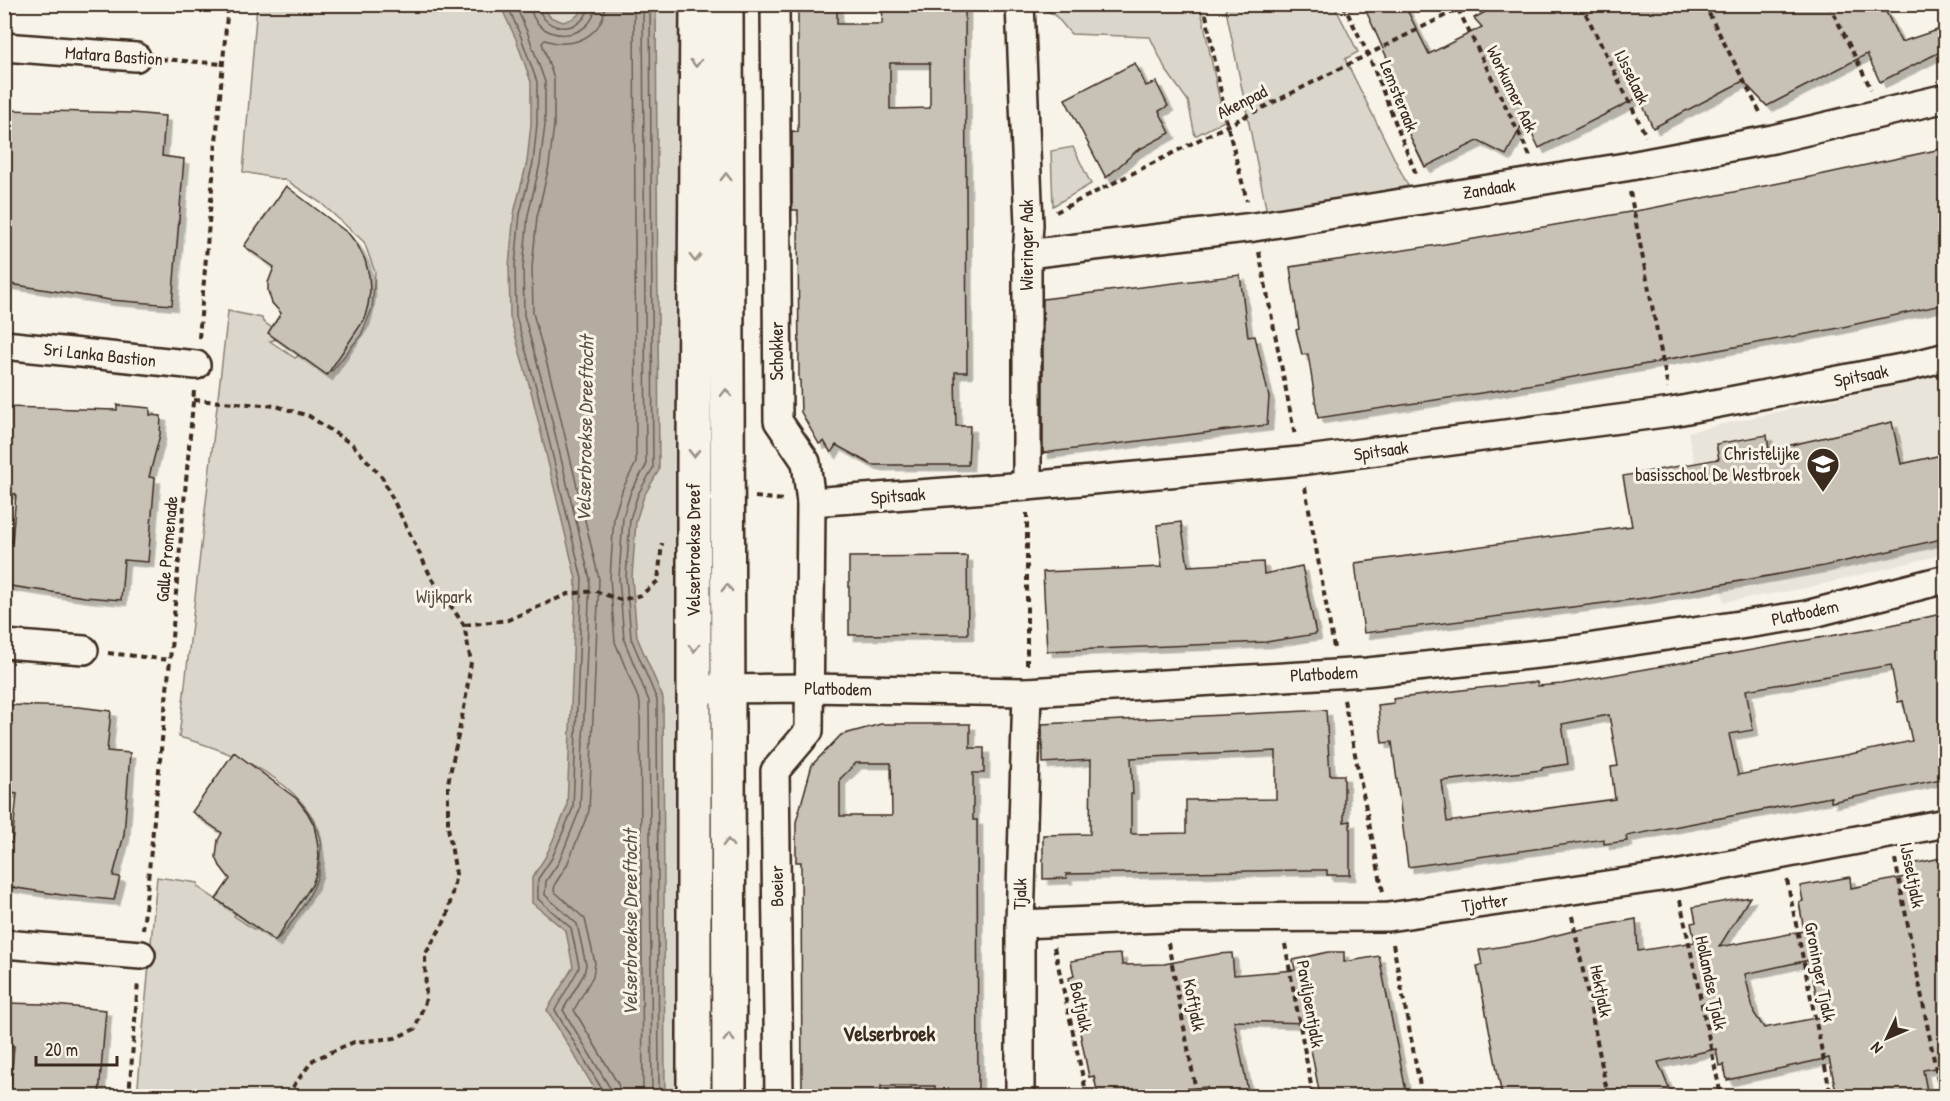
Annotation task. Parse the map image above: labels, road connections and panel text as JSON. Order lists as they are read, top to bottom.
{
  "streets": {
    "street": [
      "Matara Bastion",
      "Zandaak",
      "Wieringer Aak",
      "Schokker",
      "Sri Lanka Bastion",
      "Spitsaak",
      "Velserbroekse Dreef",
      "Platbodem",
      "Boeier",
      "Tjalk",
      "Tjotter"
    ],
    "path": [
      "IJsselaak",
      "Workumer Aak",
      "Lemsteraak",
      "Akenpad",
      "Galle Promenade",
      "IJsseltjalk",
      "Groninger Tjalk",
      "Hollandse Tjalk",
      "Hektjalk",
      "Paviljoentjalk",
      "Koftjalk",
      "Boltjalk"
    ]
  },
  "crossings": [
    ["Matara Bastion", "Galle Promenade"],
    ["IJsselaak", "Zandaak"],
    ["Workumer Aak", "Akenpad"],
    ["Workumer Aak", "Zandaak"],
    ["Lemsteraak", "Akenpad"],
    ["Lemsteraak", "Zandaak"],
    ["Akenpad", "Wieringer Aak"],
    ["Zandaak", "Wieringer Aak"],
    ["Wieringer Aak", "Spitsaak"],
    ["Schokker", "Spitsaak"],
    ["Schokker", "Platbodem"],
    ["Schokker", "Boeier"],
    ["Sri Lanka Bastion", "Galle Promenade"],
    ["Velserbroekse Dreef", "Platbodem"],
    ["Platbodem", "Boeier"],
    ["Platbodem", "Tjalk"],
    ["IJsseltjalk", "Tjotter"],
    ["Tjalk", "Tjotter"],
    ["Tjotter", "Groninger Tjalk"],
    ["Tjotter", "Hollandse Tjalk"],
    ["Tjotter", "Hektjalk"],
    ["Tjotter", "Paviljoentjalk"],
    ["Tjotter", "Koftjalk"],
    ["Tjotter", "Boltjalk"]
  ],
  "districts": ["Velserbroek"],
  "water": ["Velserbroekse Dreeftocht"],
  "parks": ["Wijkpark"],
  "places": {
    "school or university": ["Christelijke basisschool De Westbroek"]
  },
  "scale_bar": "20 m",
  "north": "bottom left"
}
